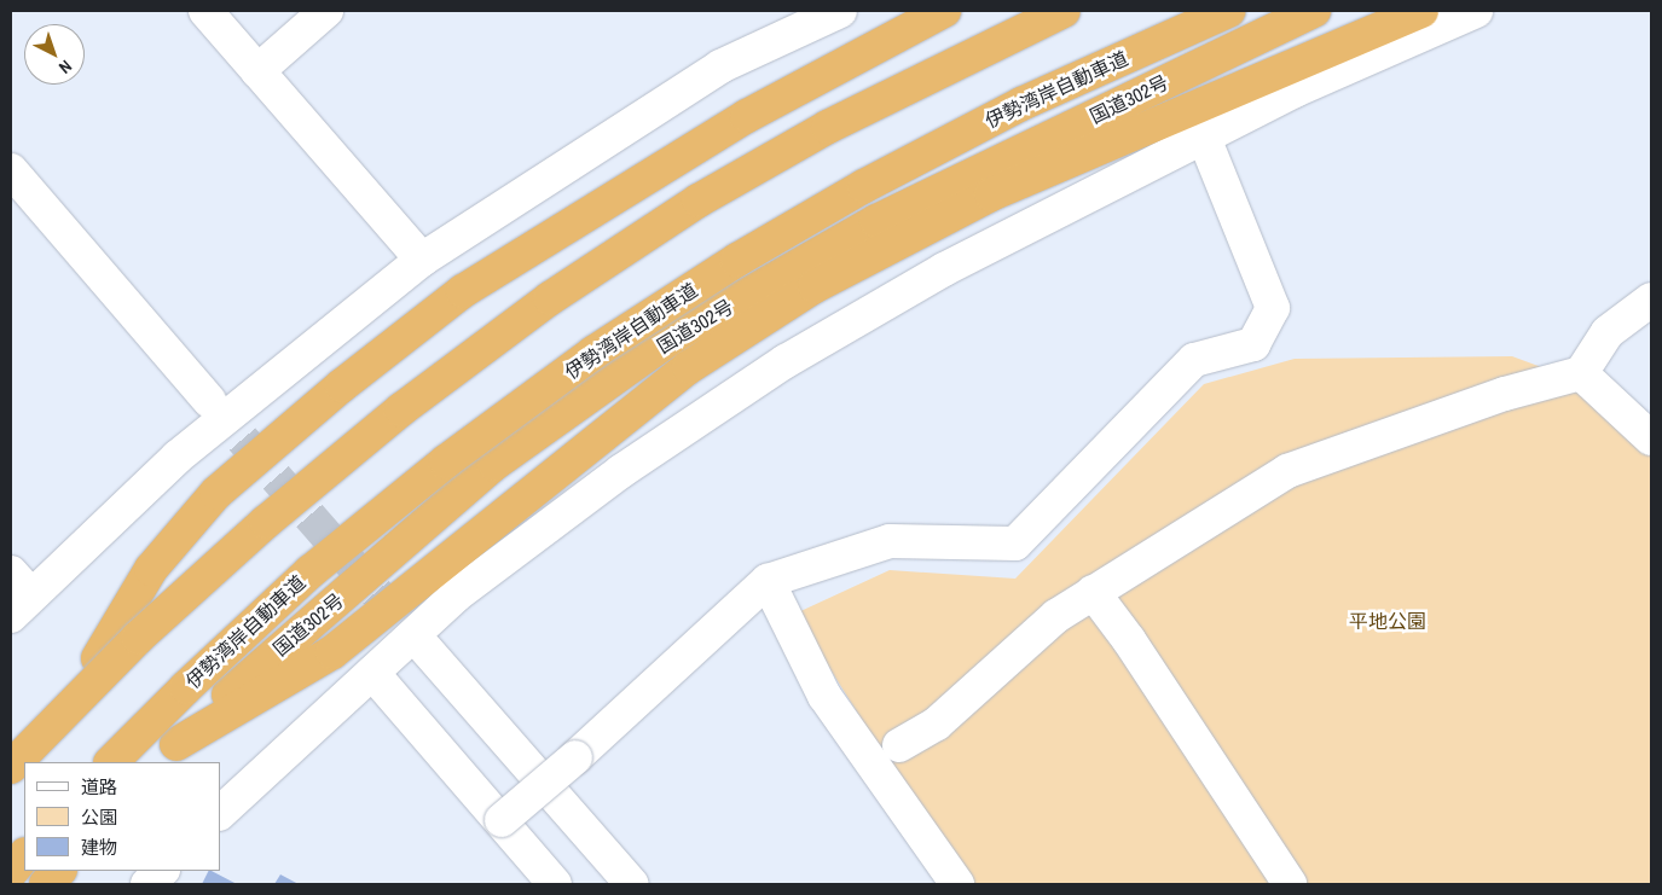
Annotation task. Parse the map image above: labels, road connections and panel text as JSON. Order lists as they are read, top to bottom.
{
  "streets": {
    "highway": ["伊勢湾岸自動車道", "国道302号"]
  },
  "parks": ["平地公園"],
  "legend": ["道路", "公園", "建物"],
  "north": "bottom right"
}
